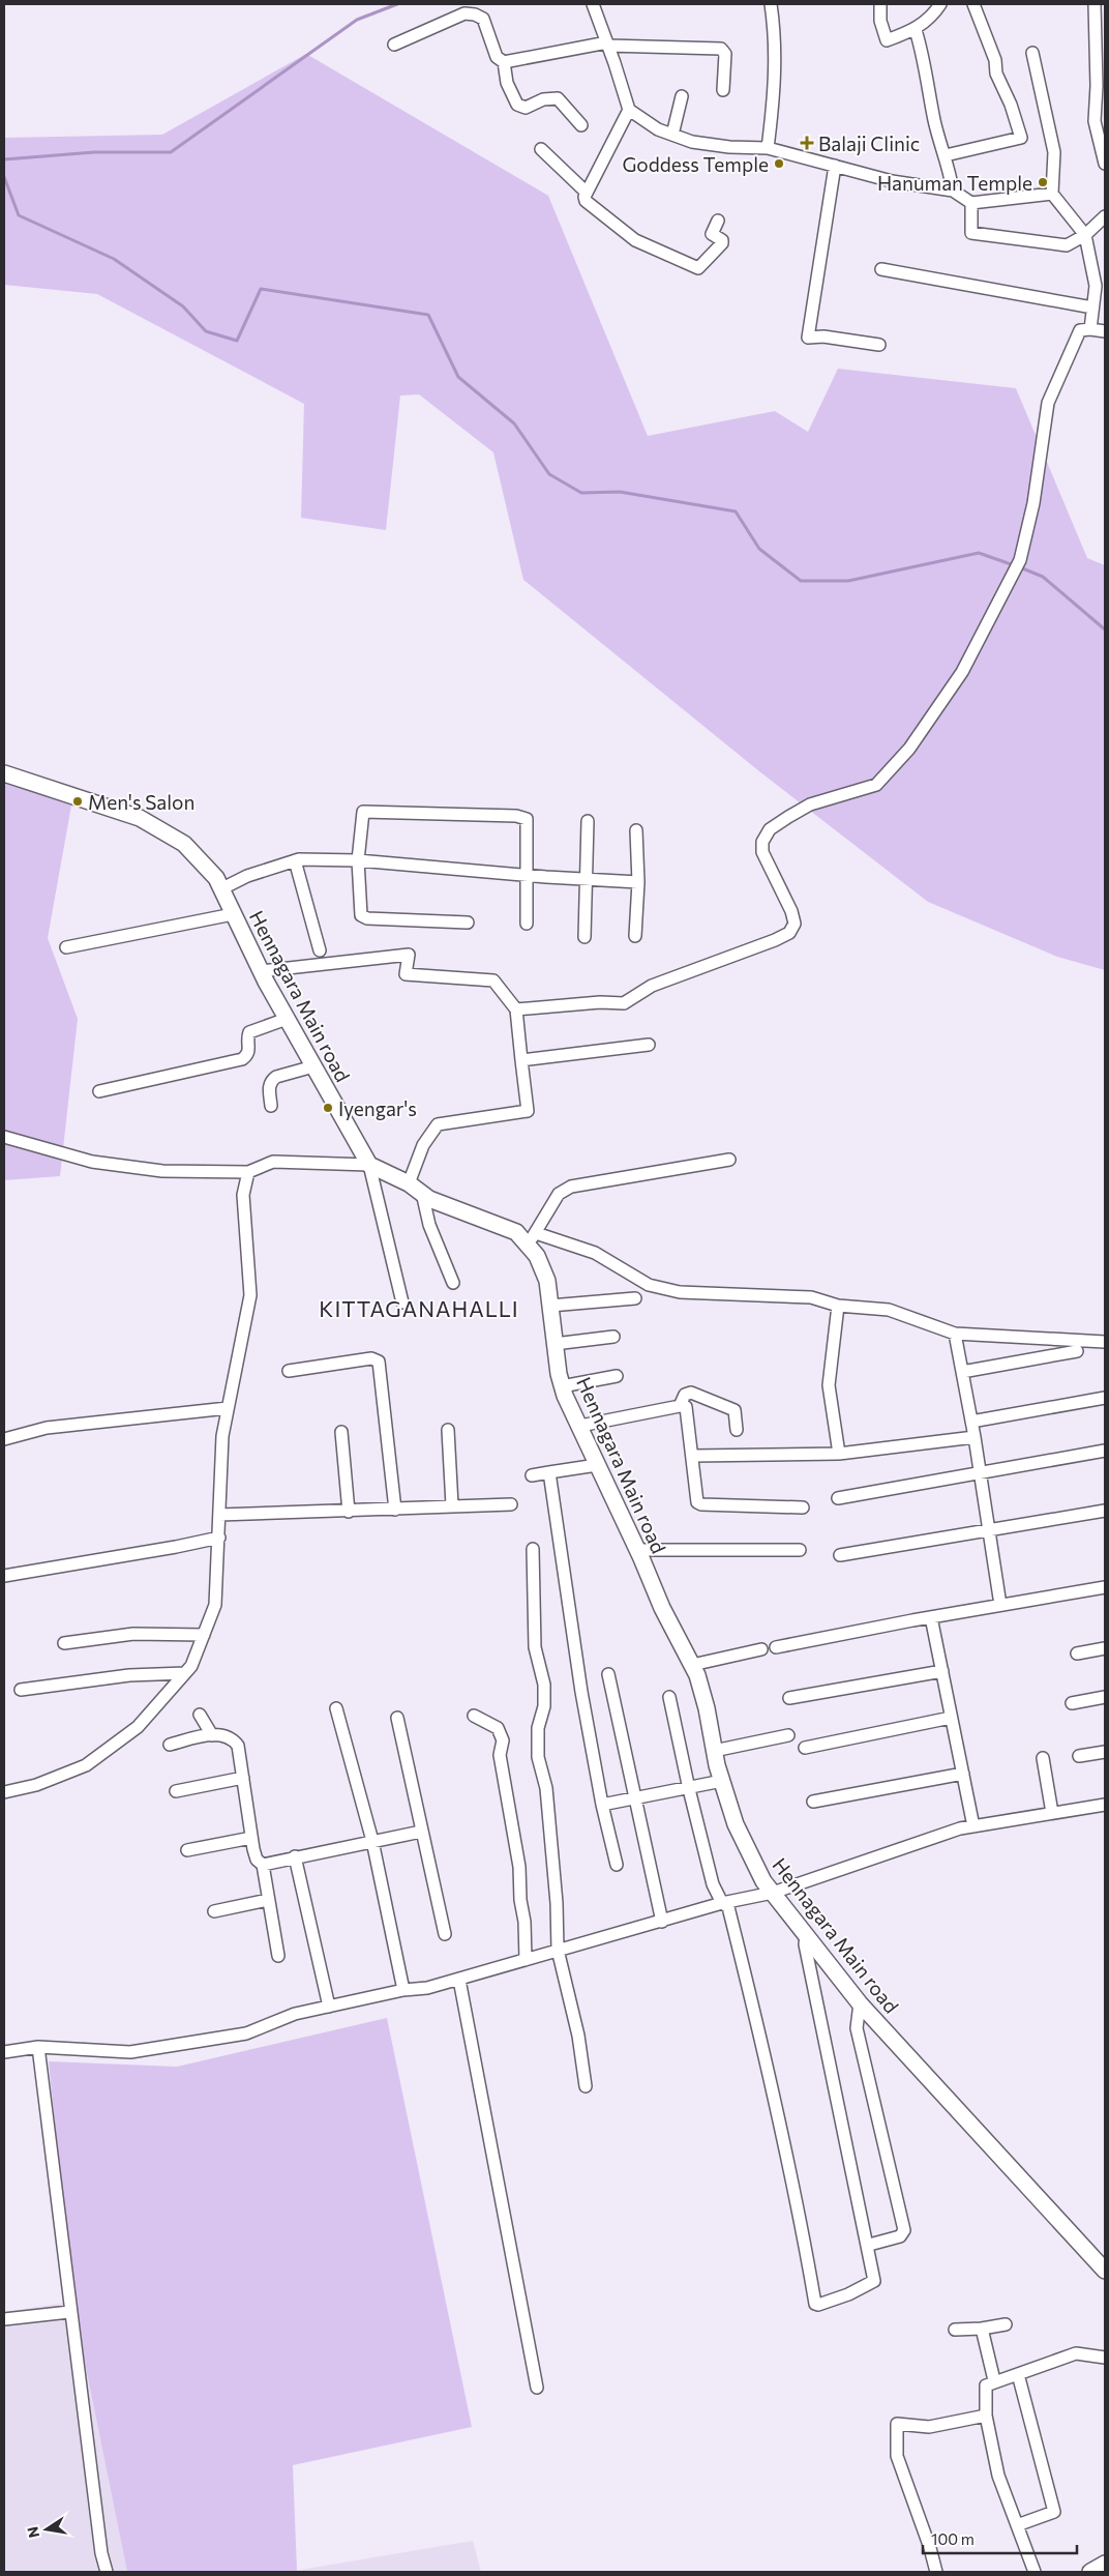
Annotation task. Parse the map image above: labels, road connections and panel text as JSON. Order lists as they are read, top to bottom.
{
  "streets": {
    "street": ["Hennagara Main road"]
  },
  "districts": ["KITTAGANAHALLI"],
  "places": {
    "health": ["Balaji Clinic"],
    "other": [
      "Goddess Temple",
      "Hanuman Temple",
      "Men's Salon",
      "Iyengar's"
    ]
  },
  "scale_bar": "100 m",
  "north": "left"
}
